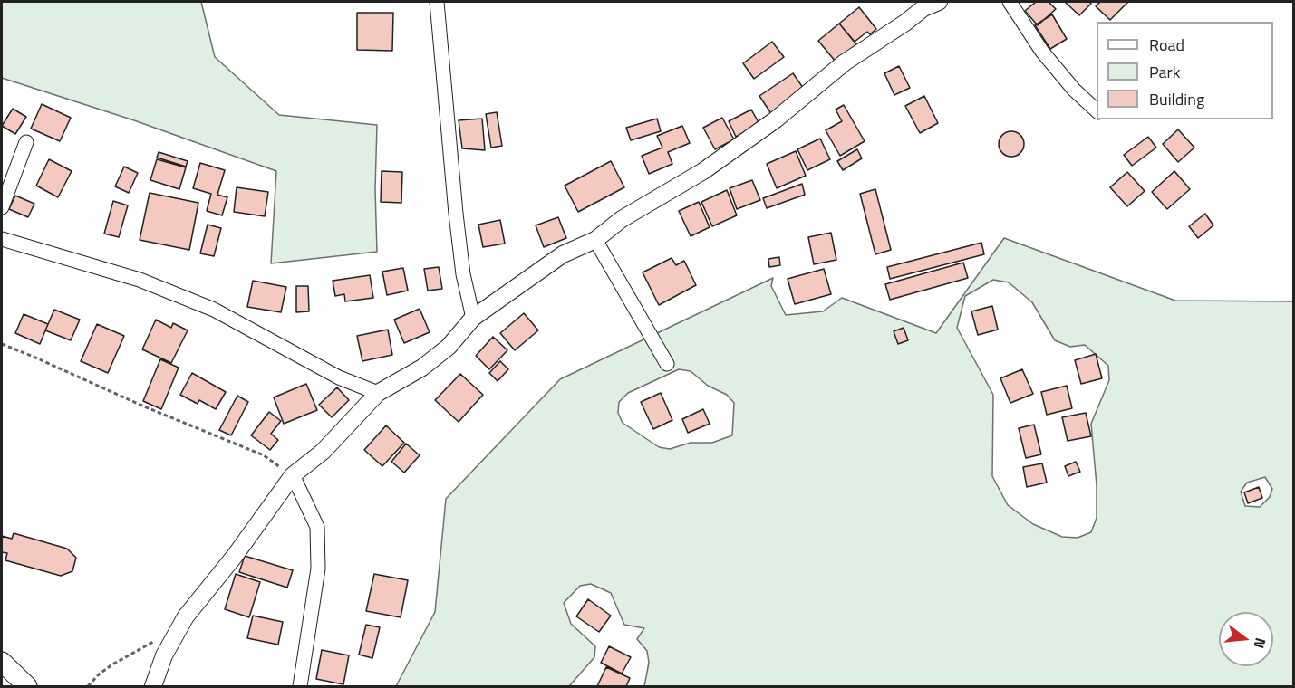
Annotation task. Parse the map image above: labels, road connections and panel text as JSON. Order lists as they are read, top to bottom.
{
  "legend": ["Road", "Park", "Building"],
  "north": "right"
}
